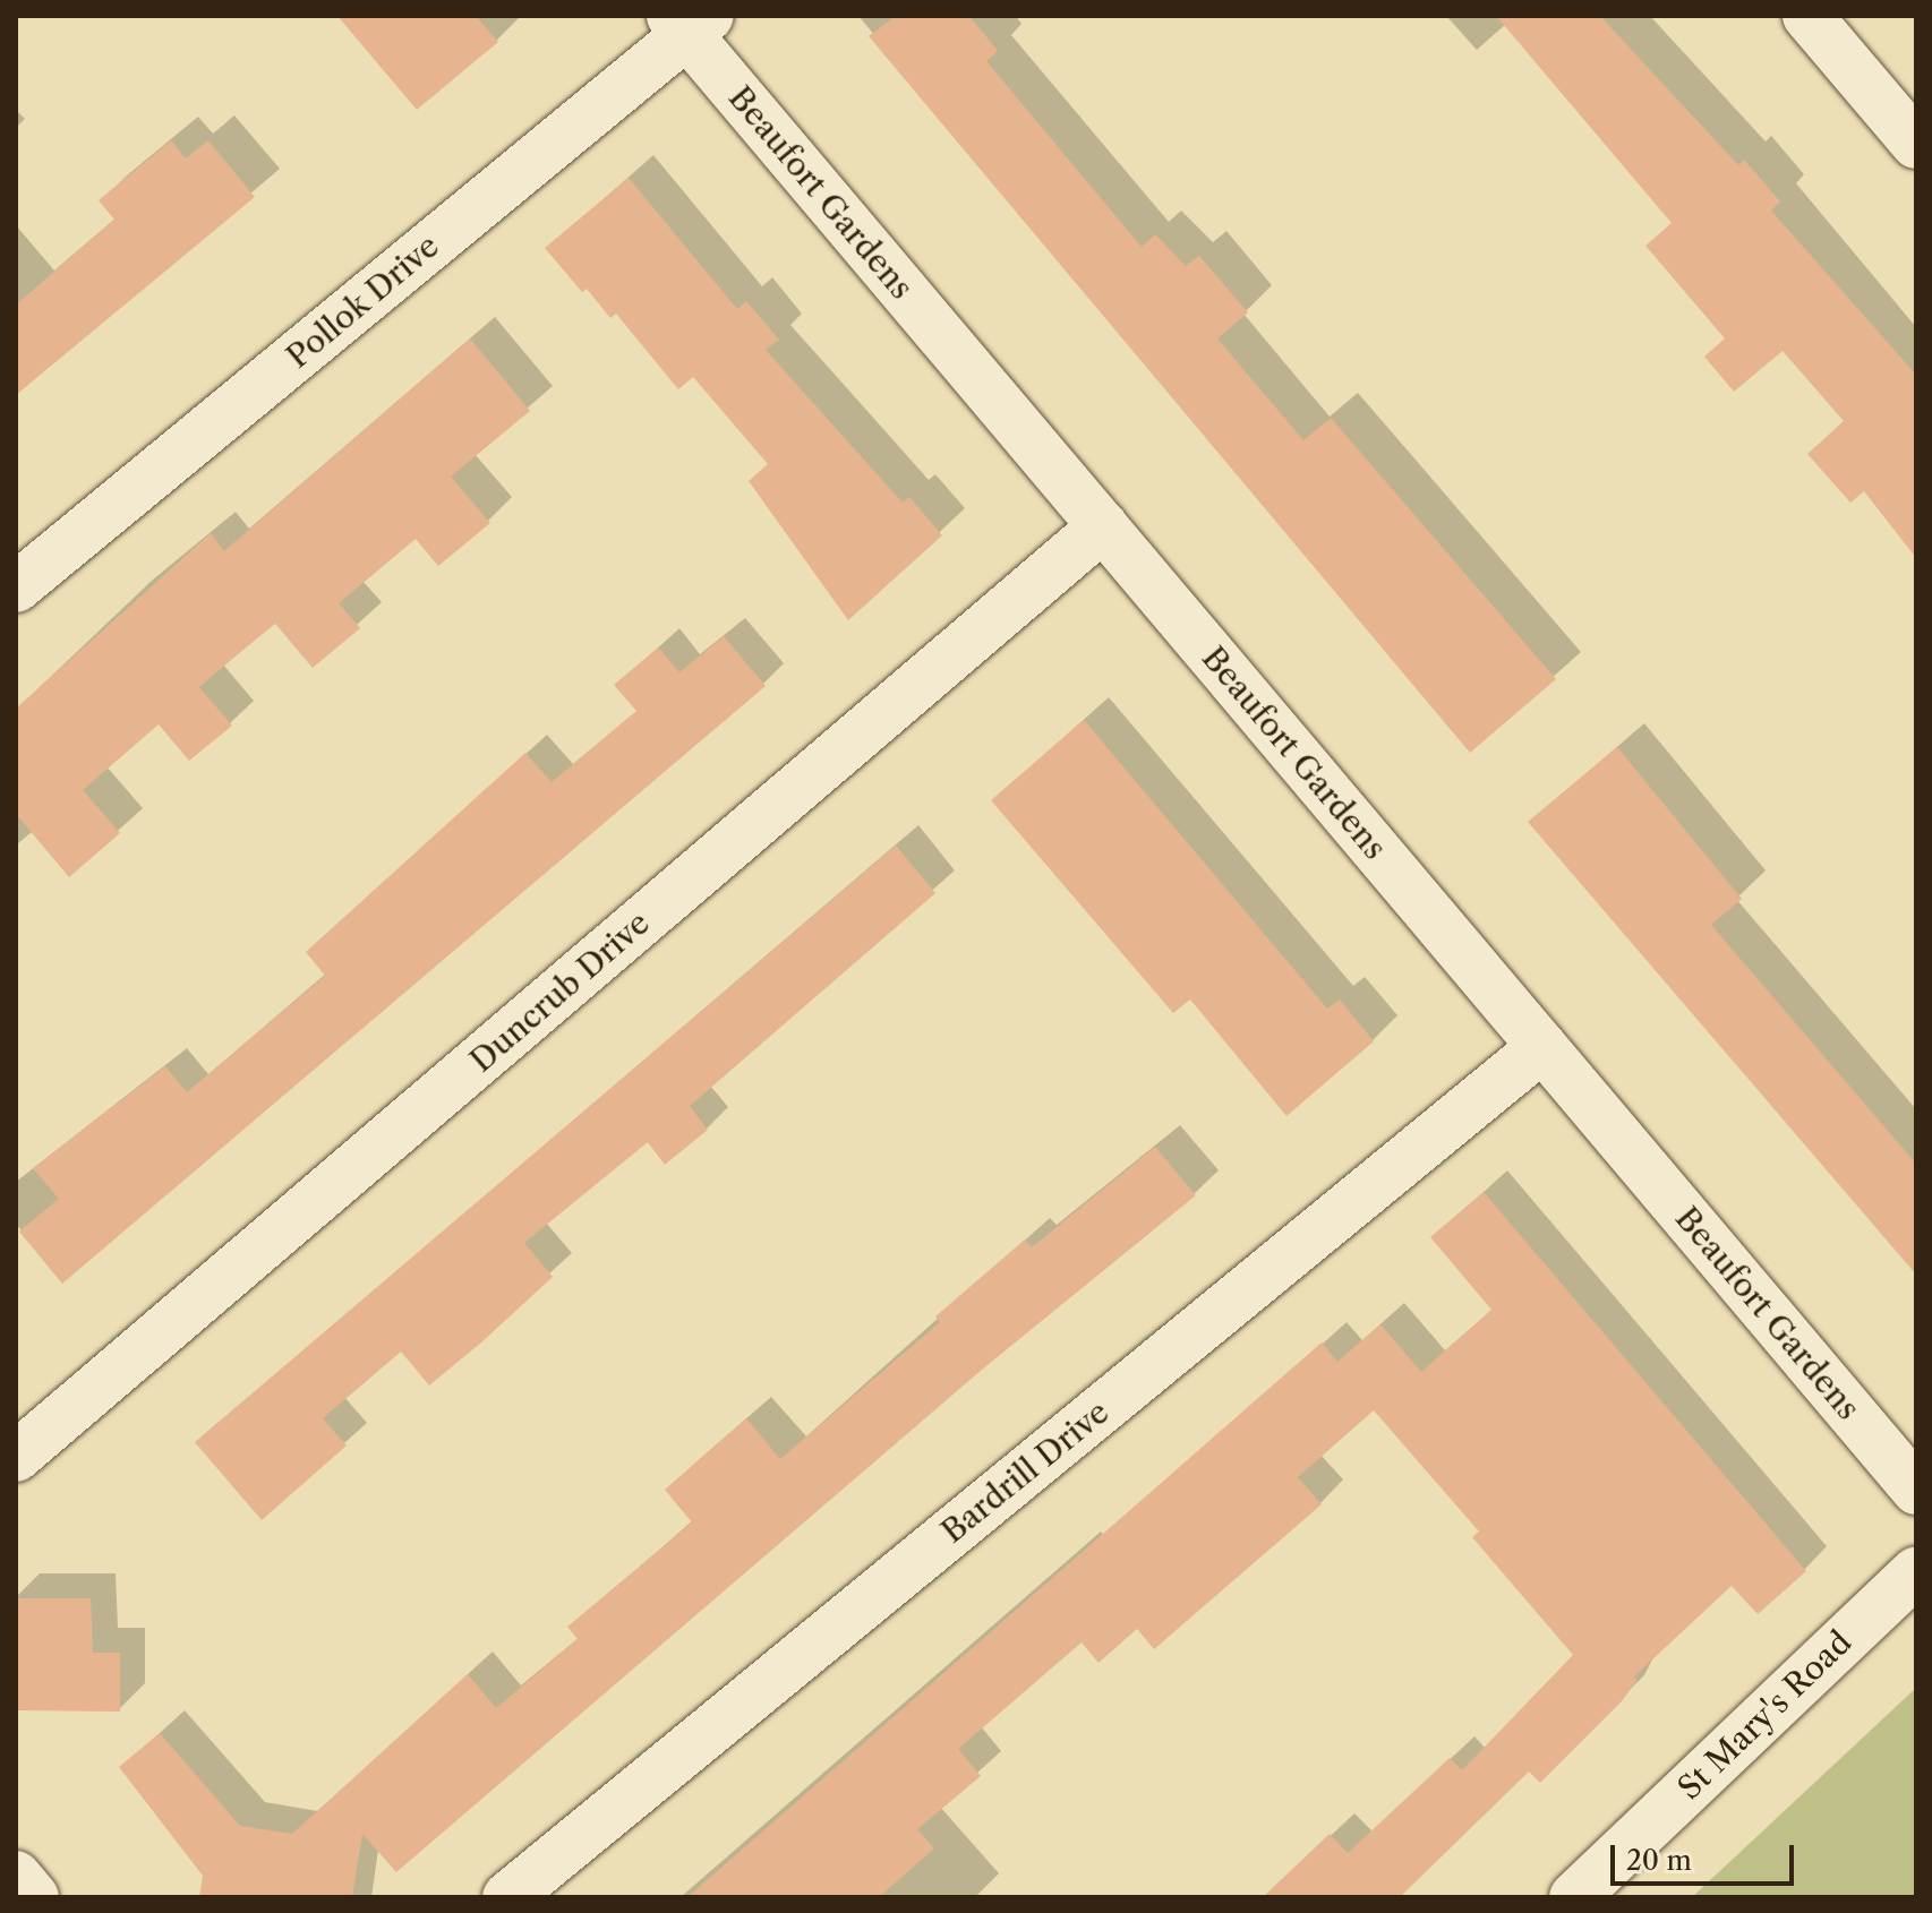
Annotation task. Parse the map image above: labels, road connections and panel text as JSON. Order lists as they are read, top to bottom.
{
  "streets": {
    "street": [
      "Beaufort Gardens",
      "Pollok Drive",
      "Duncrub Drive",
      "Bardrill Drive",
      "St Mary's Road"
    ]
  },
  "crossings": [
    ["Beaufort Gardens", "Pollok Drive"],
    ["Beaufort Gardens", "Duncrub Drive"],
    ["Beaufort Gardens", "Bardrill Drive"]
  ],
  "scale_bar": "20 m"
}
